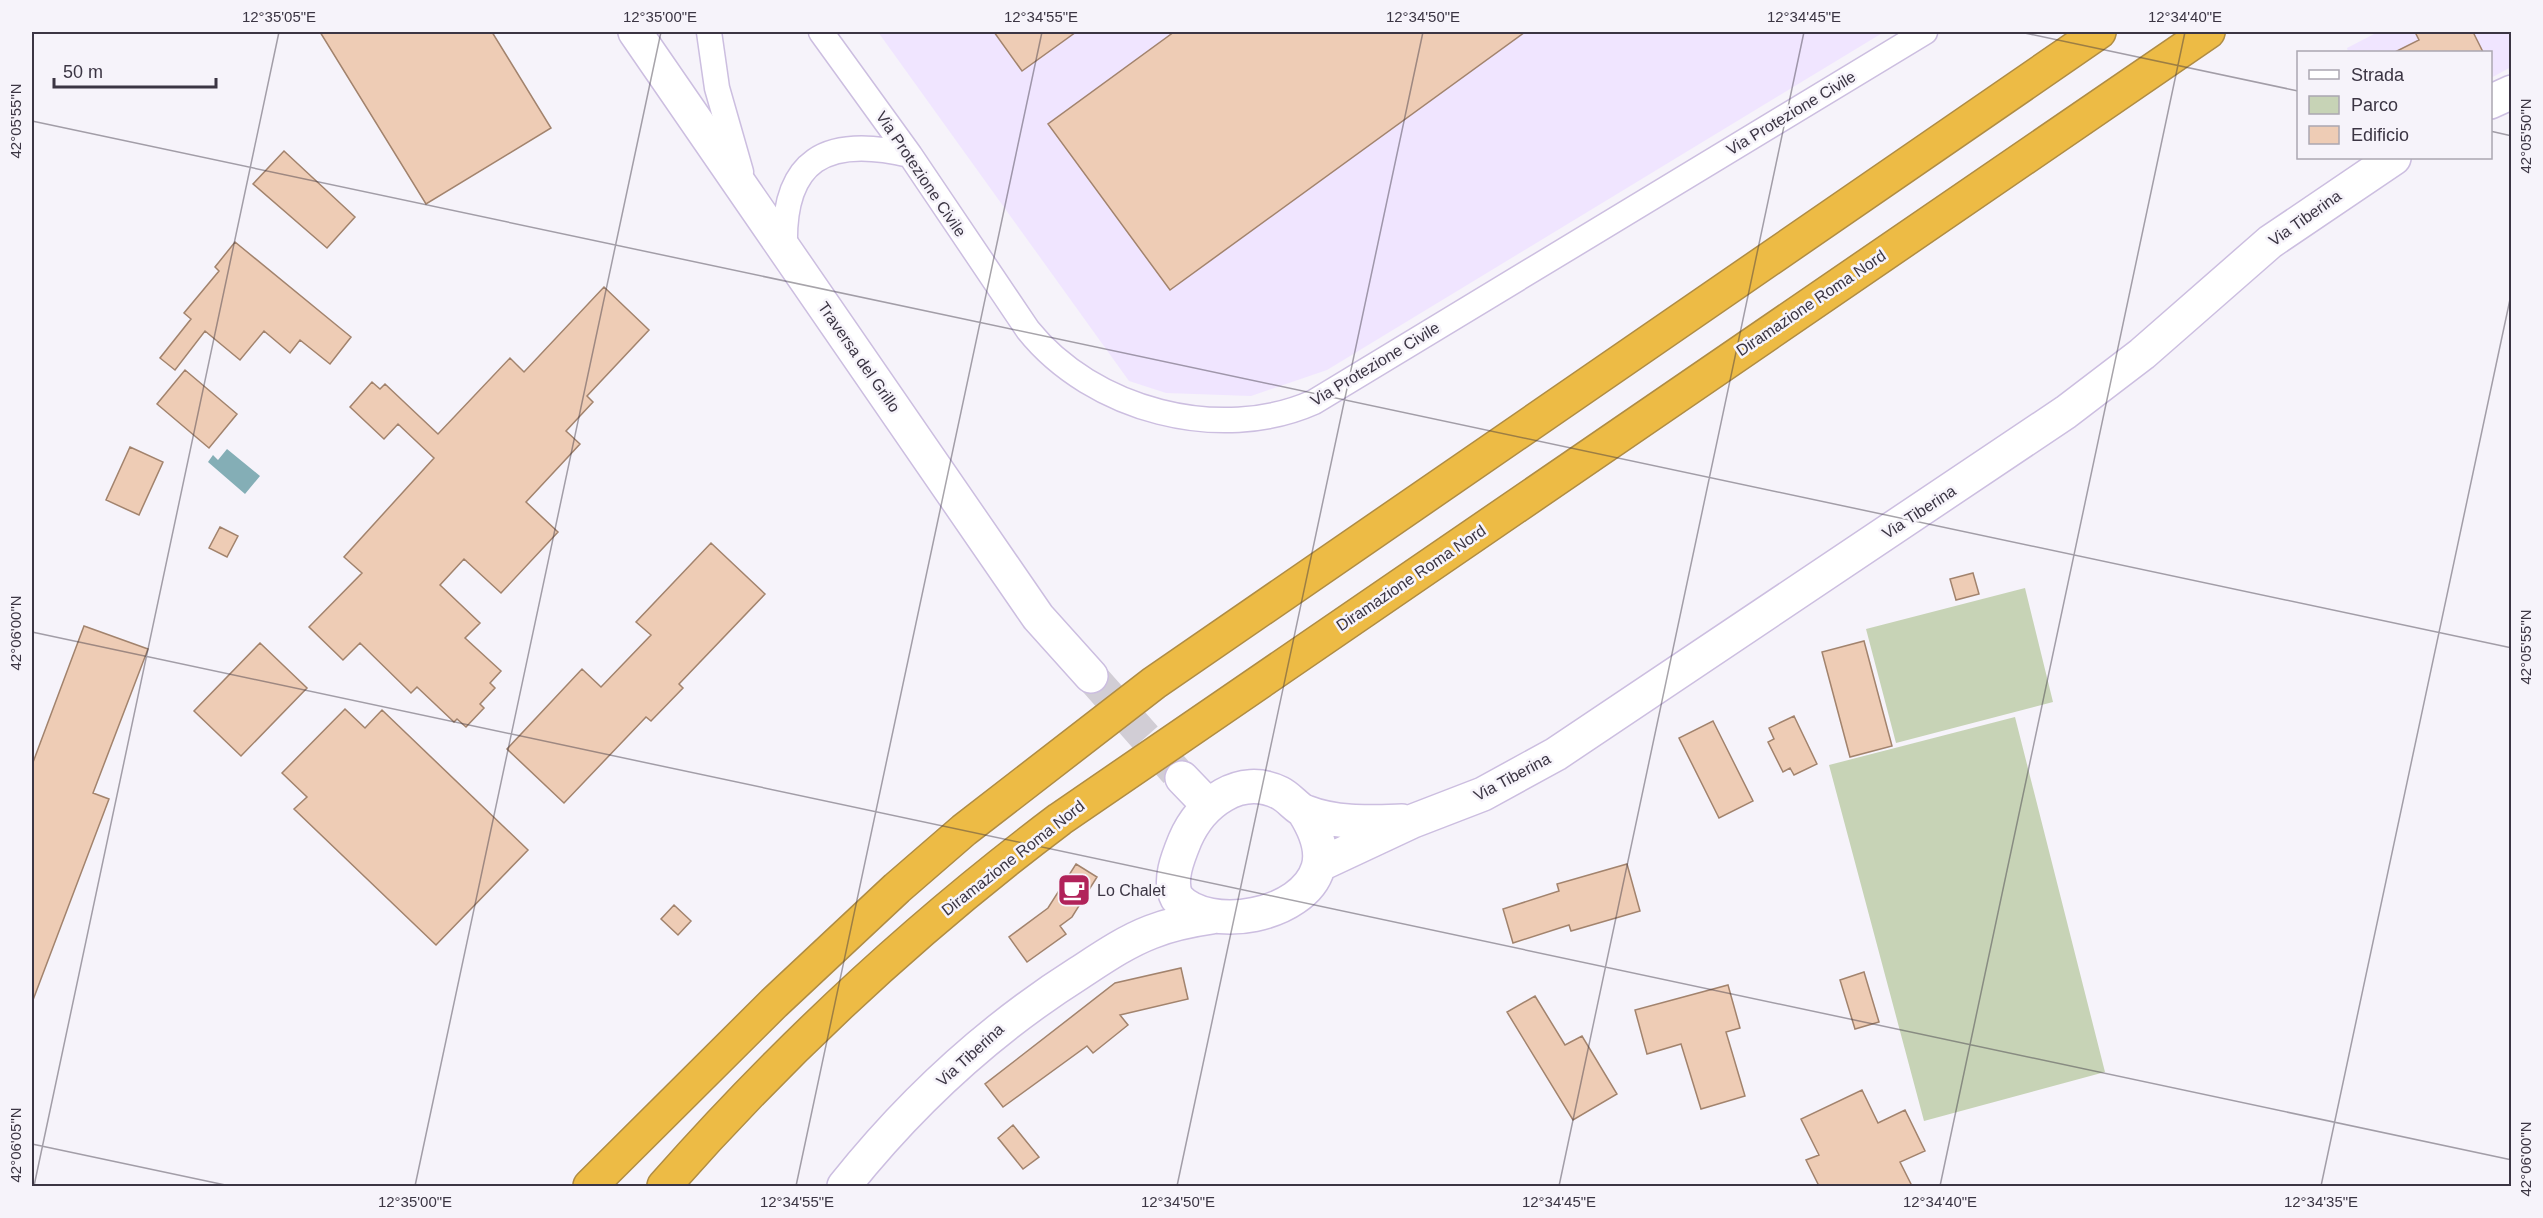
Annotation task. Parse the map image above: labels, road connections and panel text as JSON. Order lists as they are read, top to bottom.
{
  "streets": {
    "highway": ["Diramazione Roma Nord"],
    "main road": ["Via Tiberina", "Traversa del Grillo"],
    "street": ["Via Protezione Civile"]
  },
  "places": {
    "cafe": ["Lo Chalet"]
  },
  "legend": ["Strada", "Parco", "Edificio"],
  "scale_bar": "50 m",
  "coordinates": [
    "12°35'05\"E",
    "12°35'00\"E",
    "12°34'55\"E",
    "12°34'50\"E",
    "12°34'45\"E",
    "12°34'40\"E",
    "42°05'55\"N",
    "42°05'50\"N",
    "42°06'00\"N",
    "42°06'05\"N",
    "12°34'35\"E"
  ]
}
